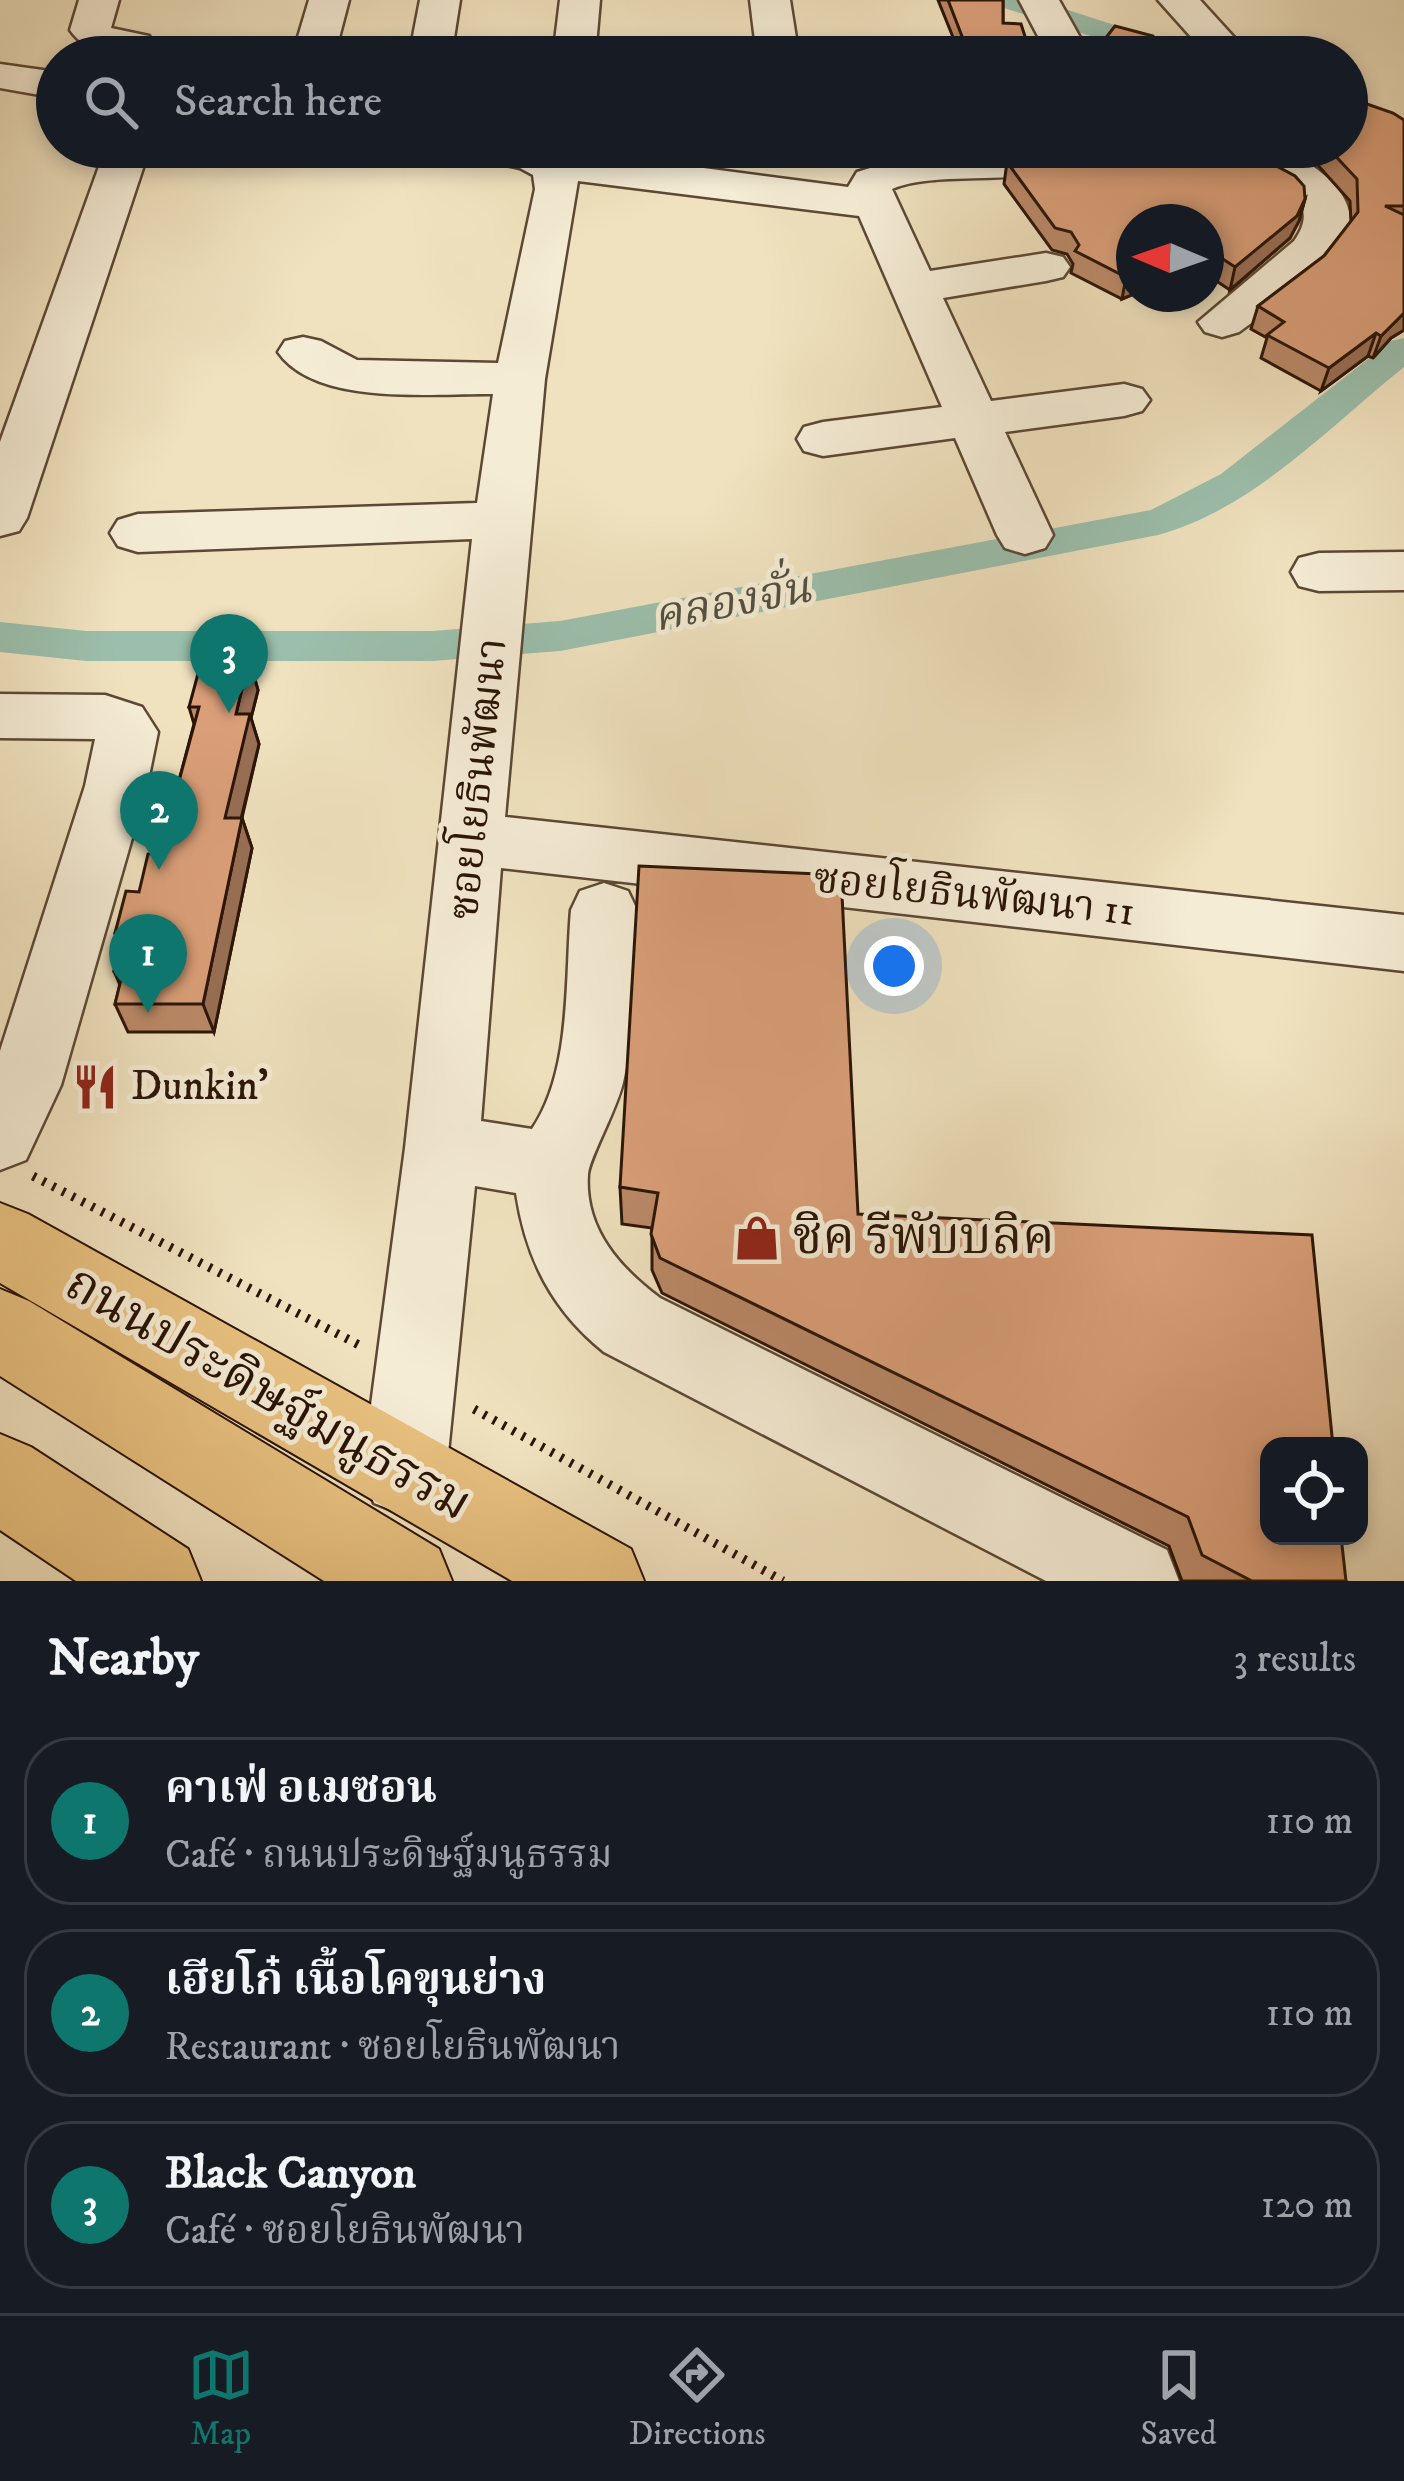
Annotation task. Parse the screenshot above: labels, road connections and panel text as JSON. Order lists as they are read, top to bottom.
{
  "streets": {
    "main road": ["ถนนประดิษฐ์มนูธรรม"],
    "street": ["ซอยโยธินพัฒนา", "ซอยโยธินพัฒนา 11"]
  },
  "crossings": [
    ["ซอยโยธินพัฒนา", "ซอยโยธินพัฒนา 11"],
    ["ซอยโยธินพัฒนา", "ถนนประดิษฐ์มนูธรรม"]
  ],
  "water": ["คลองจั่น"],
  "places": {
    "restaurant": ["Dunkin'"],
    "shop": ["ชิค รีพับบลิค"]
  },
  "north": "left",
  "page": {
    "search": "Search here",
    "pins": ["3", "2", "1"],
    "heading": ["Nearby", "3 results"],
    "list": [
      {
        "mark": "1",
        "name": "คาเฟ่ อเมซอน",
        "note": "Café · ถนนประดิษฐ์มนูธรรม",
        "value": "110 m"
      },
      {
        "mark": "2",
        "name": "เฮียโก๋ เนื้อโคขุนย่าง",
        "note": "Restaurant · ซอยโยธินพัฒนา",
        "value": "110 m"
      },
      {
        "mark": "3",
        "name": "Black Canyon",
        "note": "Café · ซอยโยธินพัฒนา",
        "value": "120 m"
      }
    ],
    "nav": ["Map", "Directions", "Saved"]
  }
}
